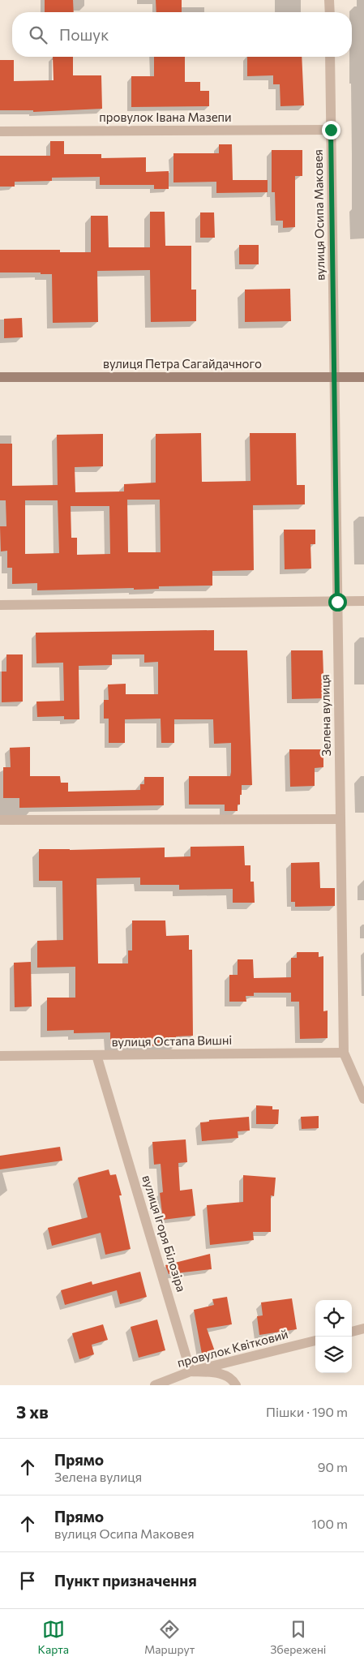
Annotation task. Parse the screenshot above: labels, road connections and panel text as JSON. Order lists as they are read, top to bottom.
{
  "streets": {
    "street": [
      "провулок Івана Мазепи",
      "вулиця Осипа Маковея",
      "вулиця Петра Сагайдачного",
      "Зелена вулиця",
      "вулиця Остапа Вишні",
      "вулиця Ігоря Білозіра",
      "провулок Квітковий"
    ]
  },
  "crossings": [
    ["провулок Івана Мазепи", "вулиця Осипа Маковея"],
    ["вулиця Осипа Маковея", "вулиця Петра Сагайдачного"],
    ["вулиця Осипа Маковея", "Зелена вулиця"],
    ["вулиця Петра Сагайдачного", "Зелена вулиця"],
    ["Зелена вулиця", "вулиця Остапа Вишні"],
    ["вулиця Остапа Вишні", "вулиця Ігоря Білозіра"],
    ["вулиця Ігоря Білозіра", "провулок Квітковий"]
  ],
  "page": {
    "search": "Пошук",
    "heading": ["3 хв", "Пішки · 190 m"],
    "list": [
      ["Прямо", "Зелена вулиця", "90 m"],
      ["Прямо", "вулиця Осипа Маковея", "100 m"],
      "Пункт призначення"
    ],
    "nav": ["Карта", "Маршрут", "Збережені"]
  }
}
